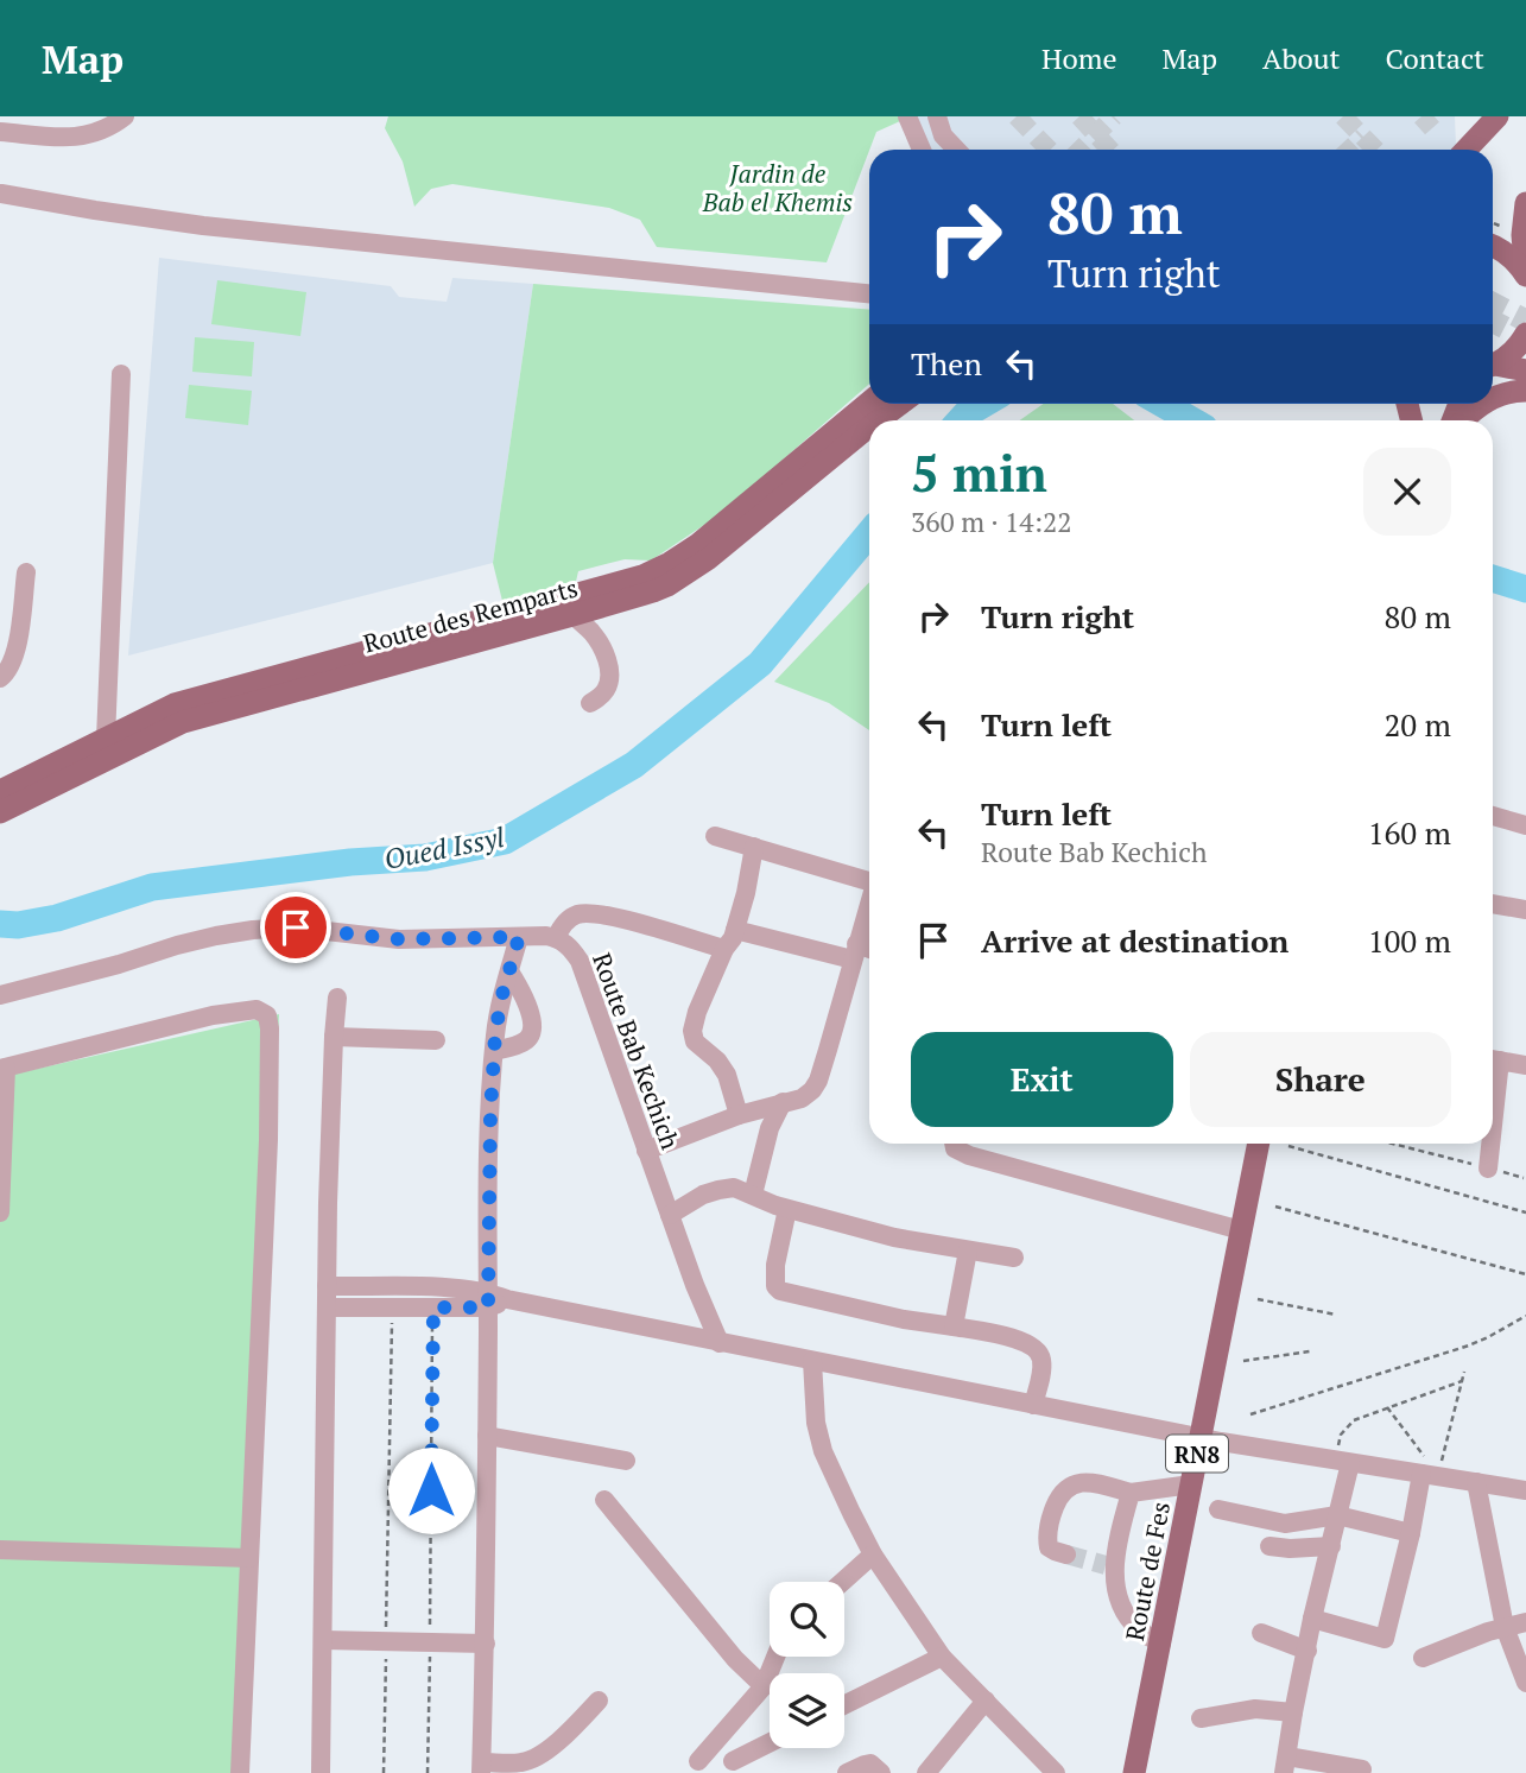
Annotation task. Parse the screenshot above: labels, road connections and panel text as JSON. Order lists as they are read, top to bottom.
{
  "streets": {
    "main road": ["Route des Remparts", "RN8", "Route de Fes"],
    "street": ["Route Bab Kechich"]
  },
  "water": ["Oued Issyl"],
  "parks": ["Jardin de Bab el Khemis"],
  "page": {
    "header": "Map",
    "nav": [
      "Home",
      "Map",
      "About",
      "Contact"
    ],
    "turn": ["80 m", "Turn right"],
    "then": "Then",
    "heading": ["5 min", "360 m · 14:22"],
    "list": [
      {
        "name": "Turn right",
        "value": "80 m"
      },
      {
        "name": "Turn left",
        "value": "20 m"
      },
      {
        "name": "Turn left",
        "note": "Route Bab Kechich",
        "value": "160 m"
      },
      {
        "name": "Arrive at destination",
        "value": "100 m"
      }
    ],
    "buttons": ["Exit", "Share"]
  }
}
